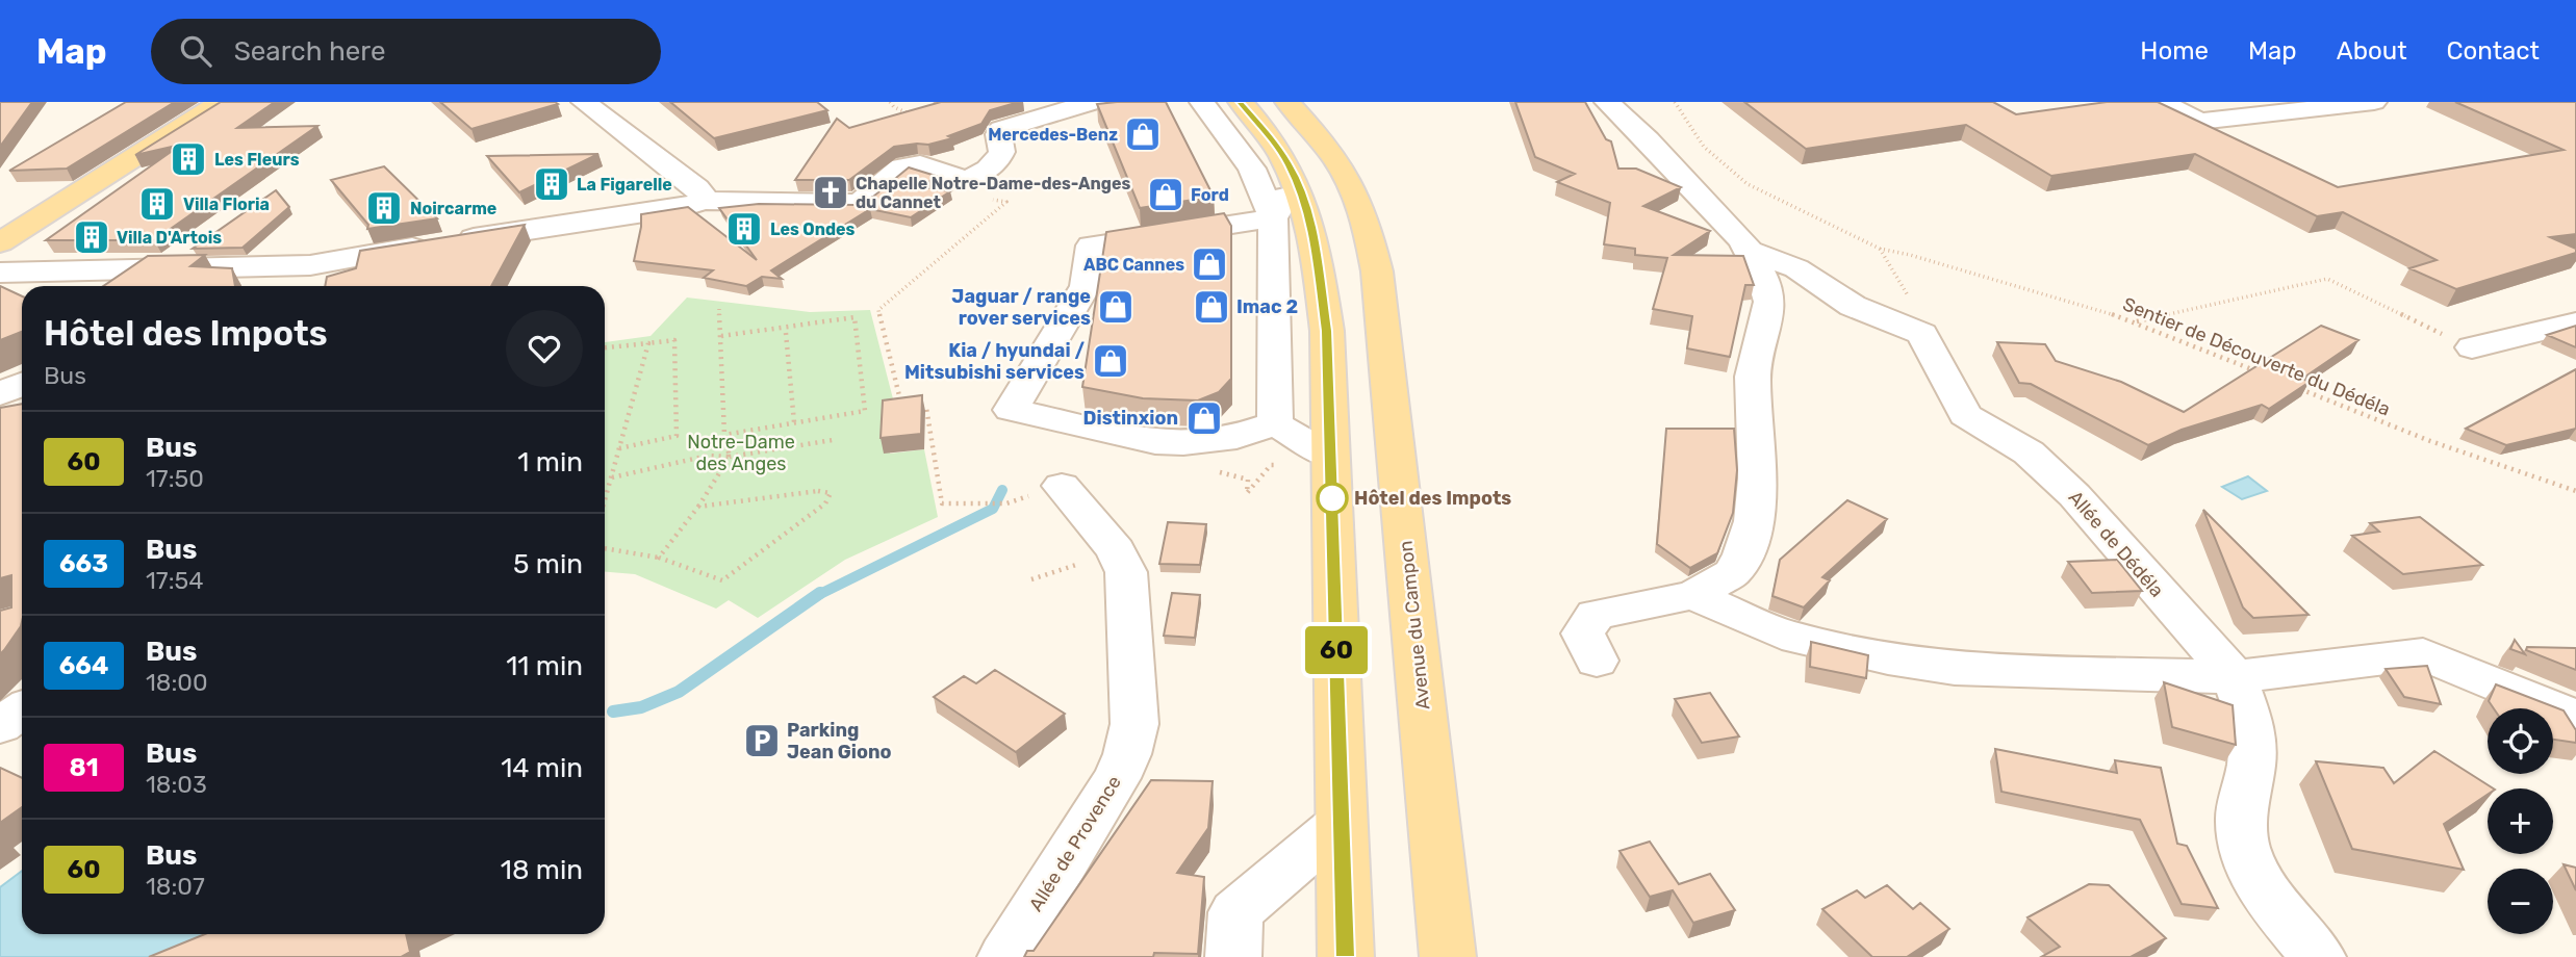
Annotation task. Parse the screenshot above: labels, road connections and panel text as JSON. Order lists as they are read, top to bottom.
{
  "streets": {
    "main road": ["Avenue du Campon"],
    "street": ["Allée de Dédéla", "Allée de Provence"],
    "path": ["Sentier de Découverte du Dédéla"]
  },
  "parks": ["Notre-Dame des Anges"],
  "places": {
    "shop": [
      "Mercedes-Benz",
      "Ford",
      "ABC Cannes",
      "Jaguar / range rover services",
      "Imac 2",
      "Kia / hyundai / Mitsubishi services",
      "Distinxion"
    ],
    "building": [
      "Les Fleurs",
      "La Figarelle",
      "Villa Floria",
      "Noircarme",
      "Les Ondes",
      "Villa D'Artois"
    ],
    "church": ["Chapelle Notre-Dame-des-Anges du Cannet"],
    "other": ["Hôtel des Impots"],
    "parking": ["Parking Jean Giono"]
  },
  "lines": ["bus line 60"],
  "page": {
    "header": "Map",
    "search": "Search here",
    "nav": [
      "Home",
      "Map",
      "About",
      "Contact"
    ],
    "on_map": "60",
    "heading": ["Hôtel des Impots", "Bus"],
    "list": [
      {
        "mark": "60",
        "name": "Bus",
        "note": "17:50",
        "value": "1 min"
      },
      {
        "mark": "663",
        "name": "Bus",
        "note": "17:54",
        "value": "5 min"
      },
      {
        "mark": "664",
        "name": "Bus",
        "note": "18:00",
        "value": "11 min"
      },
      {
        "mark": "81",
        "name": "Bus",
        "note": "18:03",
        "value": "14 min"
      },
      {
        "mark": "60",
        "name": "Bus",
        "note": "18:07",
        "value": "18 min"
      }
    ],
    "map_buttons": ["+", "−"]
  }
}
